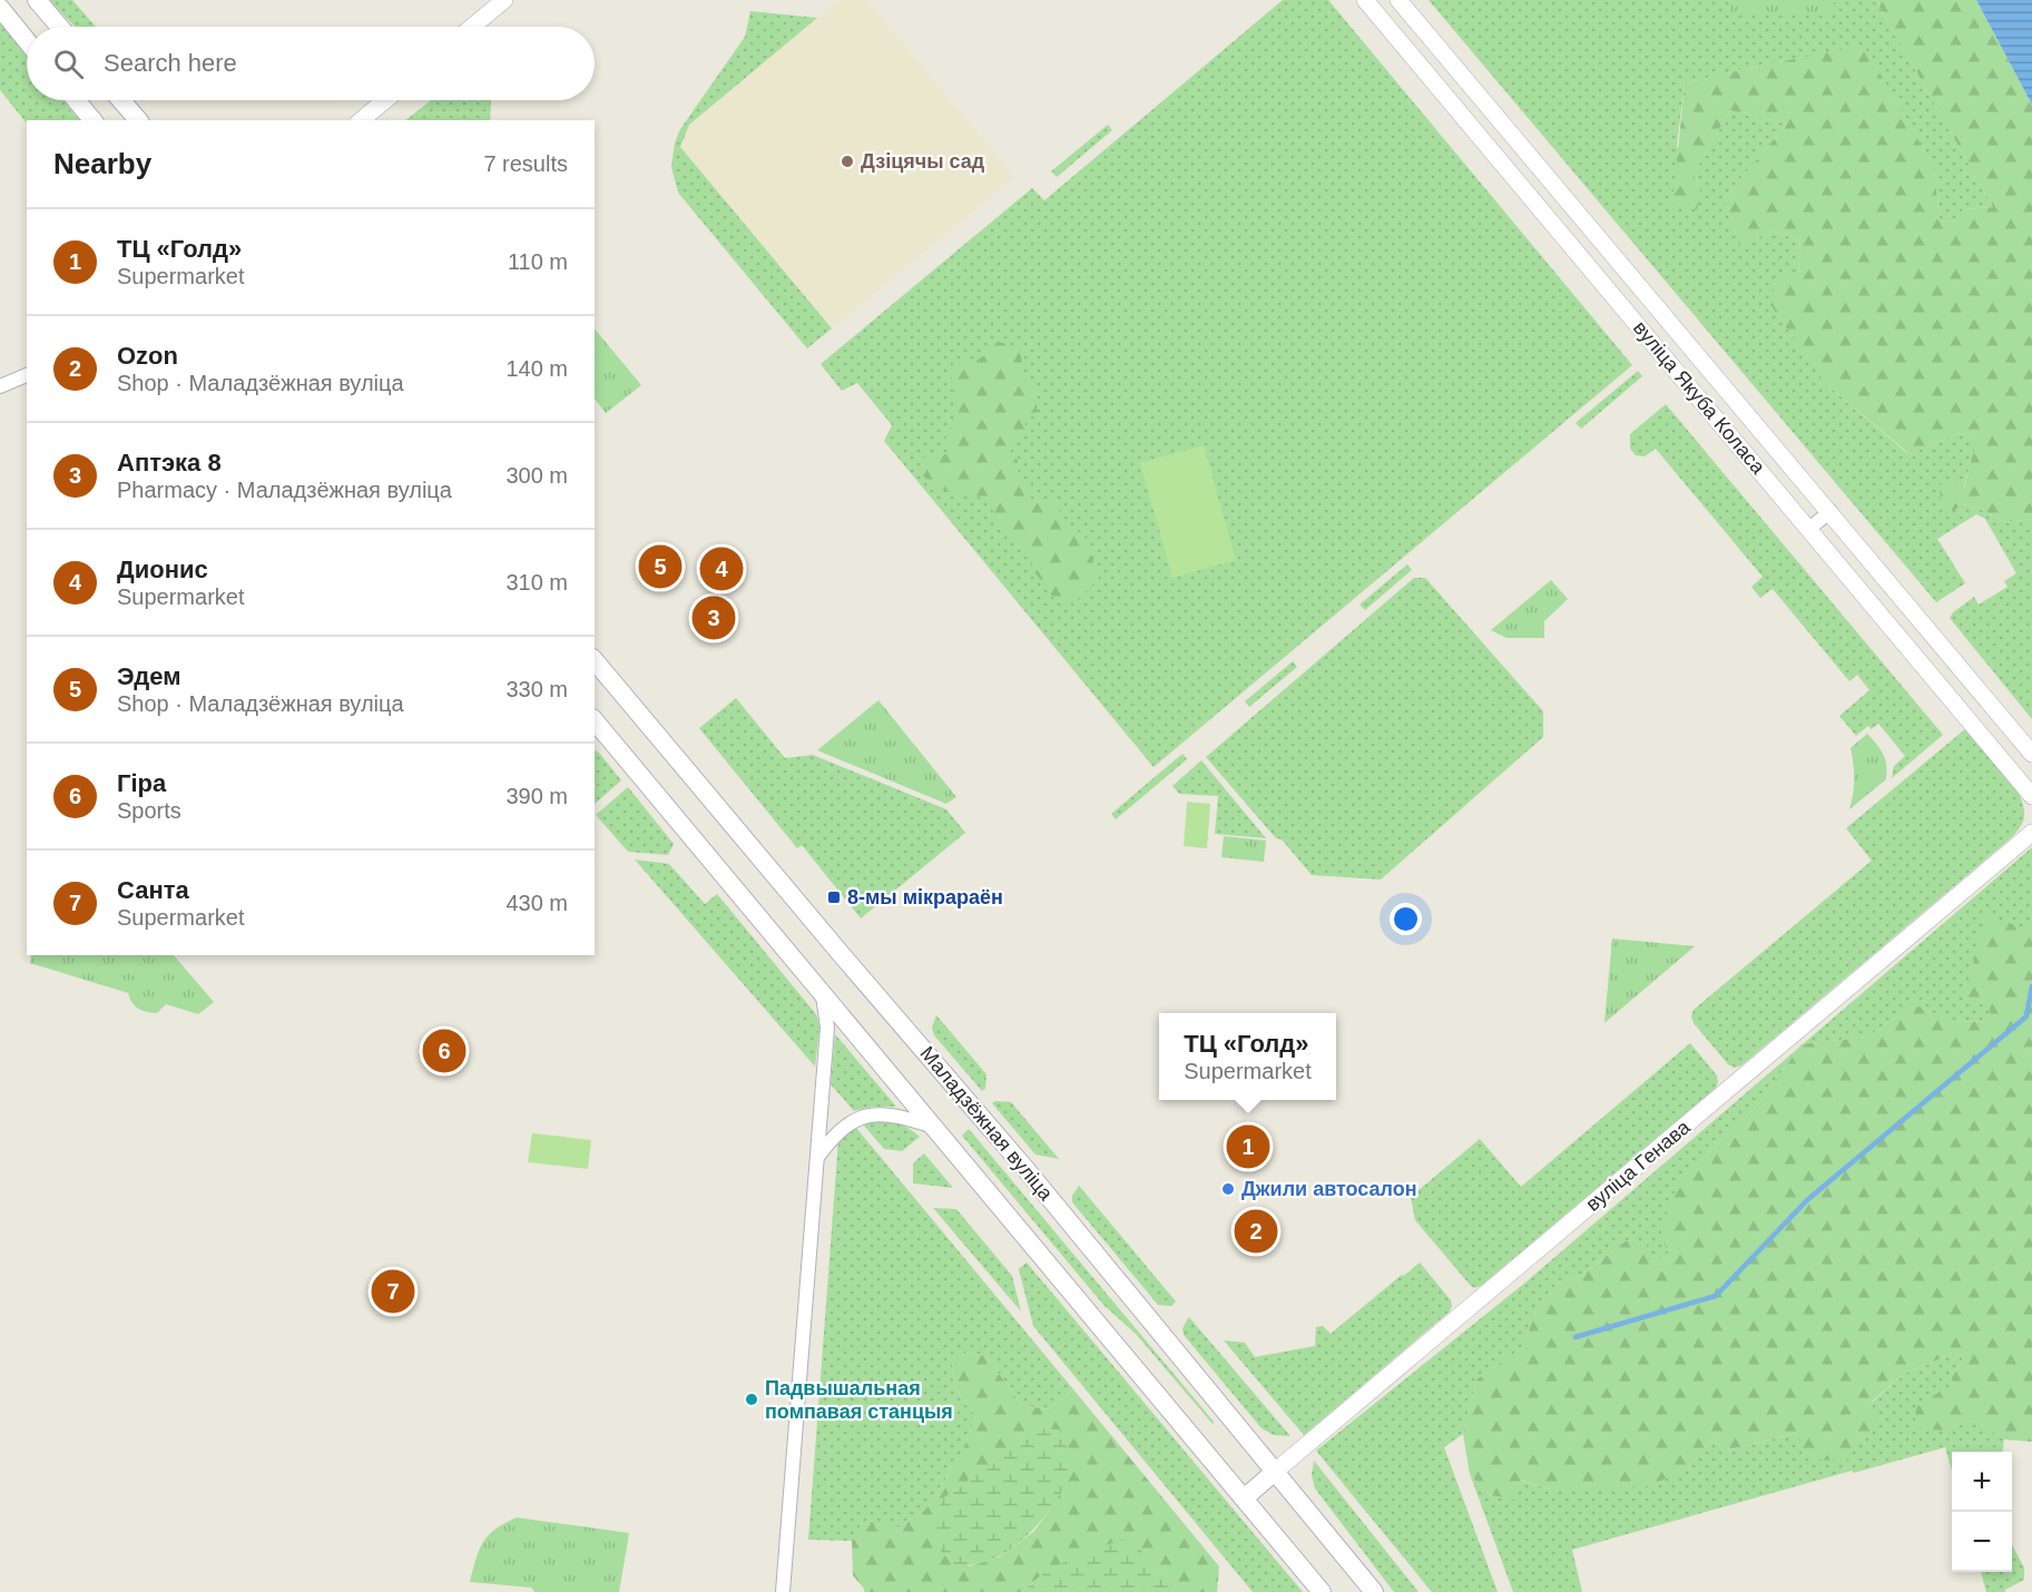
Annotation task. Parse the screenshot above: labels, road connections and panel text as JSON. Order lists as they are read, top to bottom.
{
  "streets": {
    "main road": ["Маладзёжная вуліца", "вуліца Генава"],
    "street": ["вуліца Якуба Коласа"]
  },
  "crossings": [
    ["Маладзёжная вуліца", "вуліца Генава"]
  ],
  "places": {
    "other": ["Дзіцячы сад", "Джили автосалон", "Падвышальная помпавая станцыя"],
    "transit": ["8-мы мікрараён"]
  },
  "page": {
    "search": "Search here",
    "heading": ["Nearby", "7 results"],
    "list": [
      {
        "mark": "1",
        "name": "ТЦ «Голд»",
        "note": "Supermarket",
        "value": "110 m"
      },
      {
        "mark": "2",
        "name": "Ozon",
        "note": "Shop · Маладзёжная вуліца",
        "value": "140 m"
      },
      {
        "mark": "3",
        "name": "Аптэка 8",
        "note": "Pharmacy · Маладзёжная вуліца",
        "value": "300 m"
      },
      {
        "mark": "4",
        "name": "Дионис",
        "note": "Supermarket",
        "value": "310 m"
      },
      {
        "mark": "5",
        "name": "Эдем",
        "note": "Shop · Маладзёжная вуліца",
        "value": "330 m"
      },
      {
        "mark": "6",
        "name": "Гіра",
        "note": "Sports",
        "value": "390 m"
      },
      {
        "mark": "7",
        "name": "Санта",
        "note": "Supermarket",
        "value": "430 m"
      }
    ],
    "pins": [
      "5",
      "4",
      "3",
      "6",
      "1",
      "2",
      "7"
    ],
    "popup": ["ТЦ «Голд»", "Supermarket"],
    "map_buttons": ["+", "−"]
  }
}
